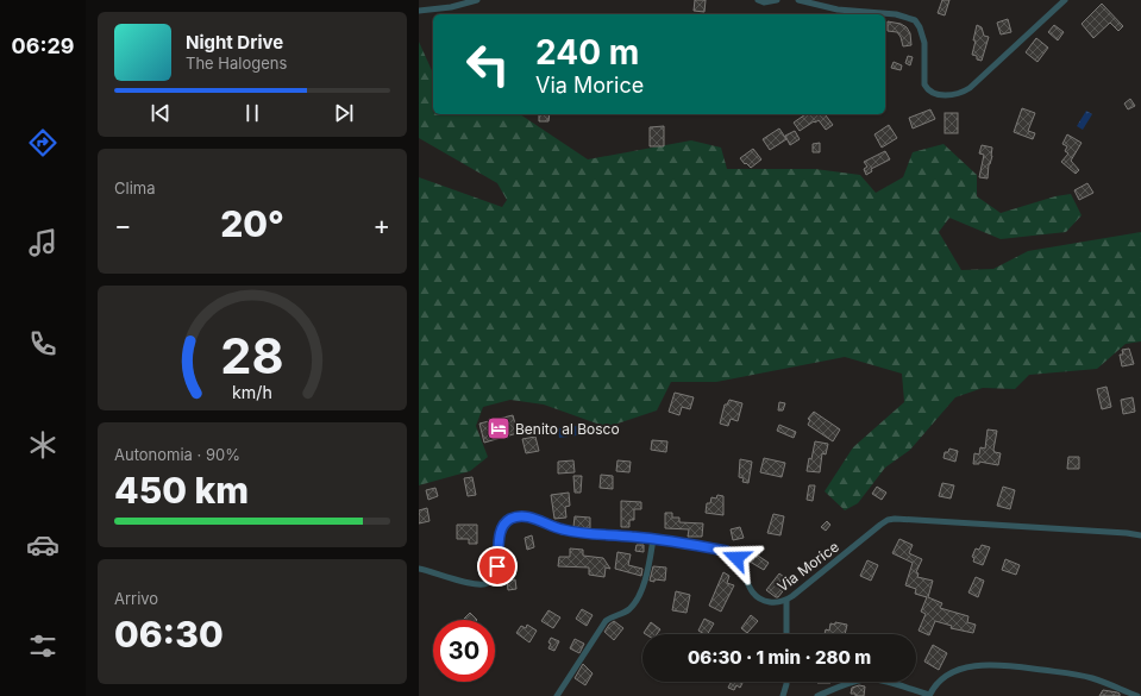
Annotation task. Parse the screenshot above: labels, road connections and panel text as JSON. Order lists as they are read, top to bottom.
{
  "streets": {
    "street": ["Via Morice"]
  },
  "places": {
    "hotel": ["Benito al Bosco"]
  },
  "page": {
    "tabs": "06:29",
    "turn": ["240 m", "Via Morice"],
    "song": ["Night Drive", "The Halogens"],
    "tile": [
      "Clima",
      ["Autonomia · 90%", "450 km"],
      ["Arrivo", "06:30"]
    ],
    "heat": ["−", "20°", "+"],
    "limit": "30",
    "trip": "06:30 · 1 min · 280 m",
    "gauge": ["28", "km/h"]
  }
}
